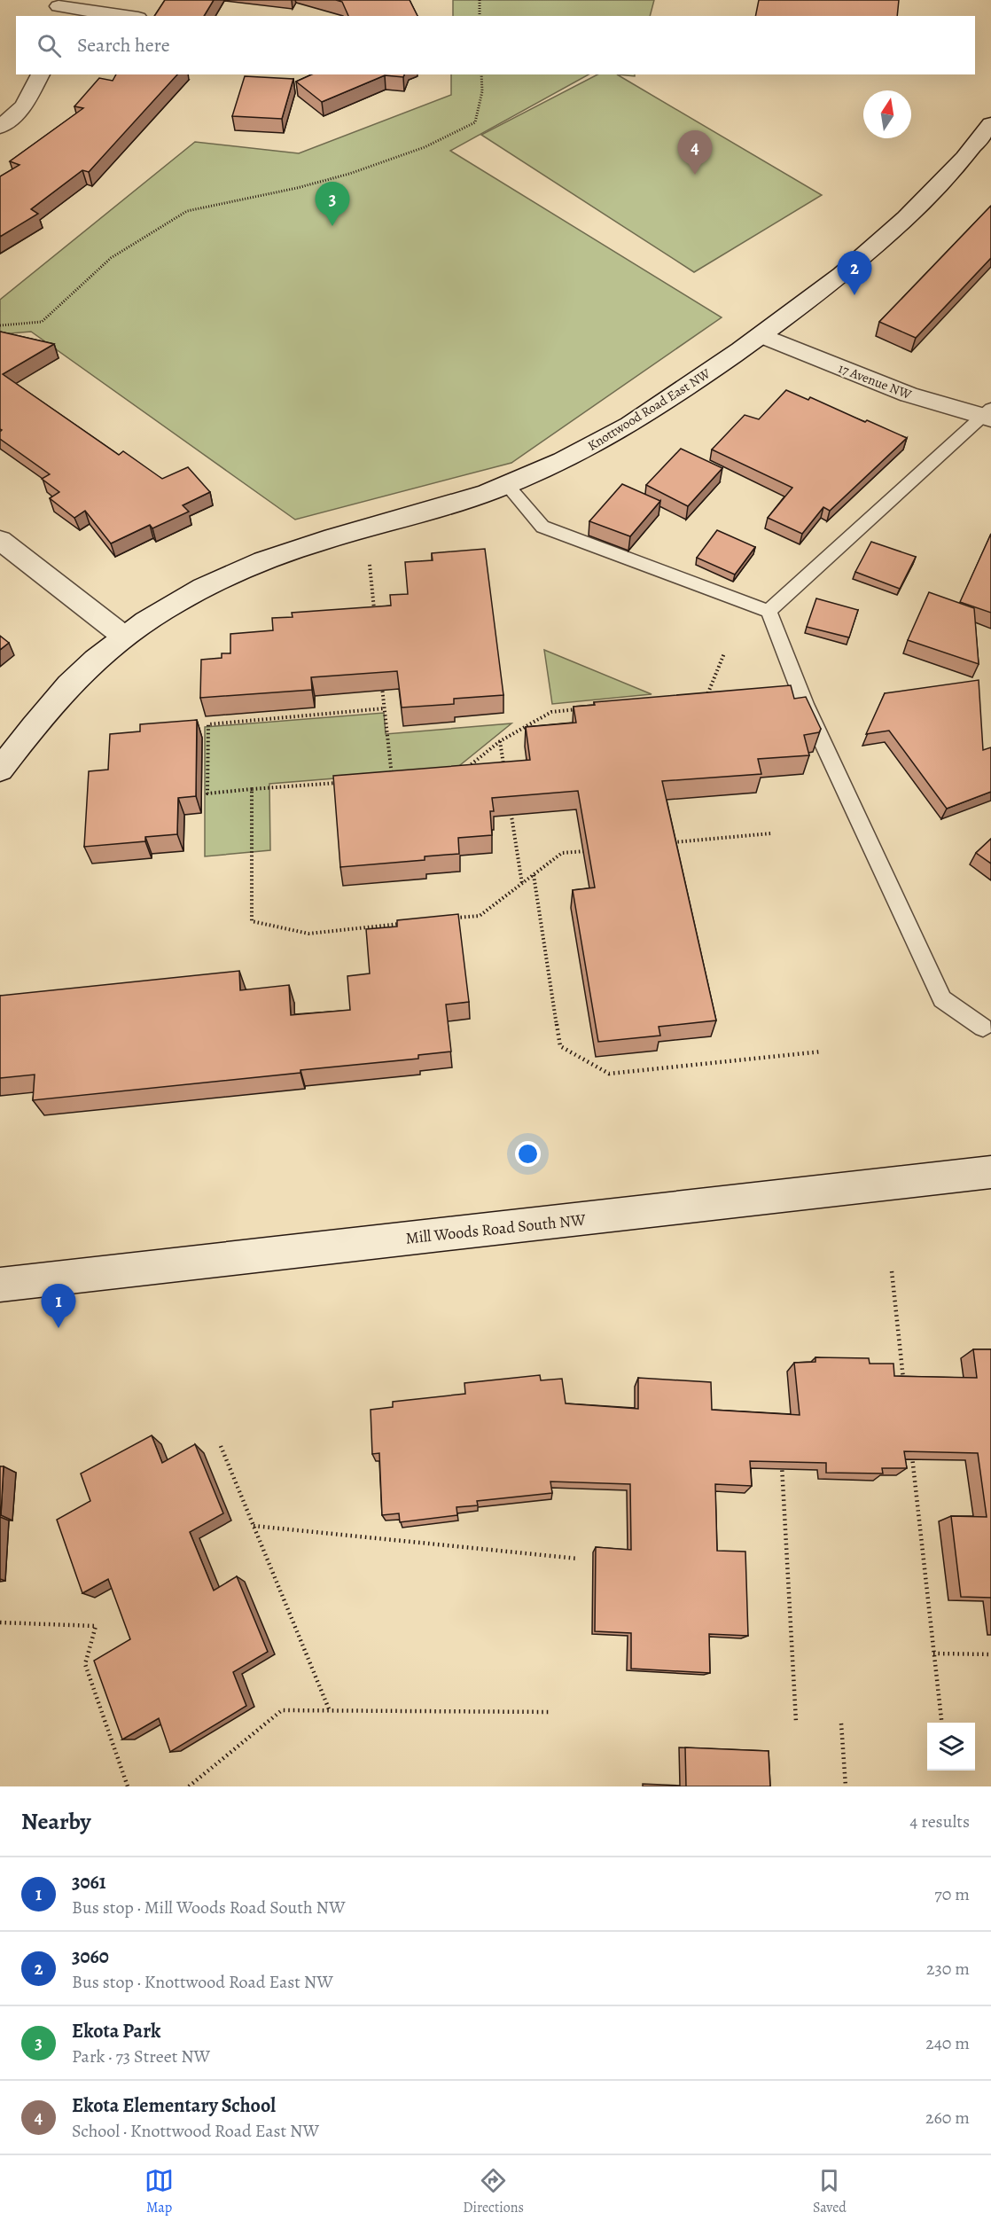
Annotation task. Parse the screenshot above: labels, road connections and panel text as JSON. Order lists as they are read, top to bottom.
{
  "streets": {
    "street": ["17 Avenue NW", "Knottwood Road East NW", "Mill Woods Road South NW"]
  },
  "crossings": [
    ["17 Avenue NW", "Knottwood Road East NW"]
  ],
  "north": "top",
  "page": {
    "search": "Search here",
    "pins": [
      "4",
      "3",
      "2",
      "1"
    ],
    "heading": ["Nearby", "4 results"],
    "list": [
      {
        "mark": "1",
        "name": "3061",
        "note": "Bus stop · Mill Woods Road South NW",
        "value": "70 m"
      },
      {
        "mark": "2",
        "name": "3060",
        "note": "Bus stop · Knottwood Road East NW",
        "value": "230 m"
      },
      {
        "mark": "3",
        "name": "Ekota Park",
        "note": "Park · 73 Street NW",
        "value": "240 m"
      },
      {
        "mark": "4",
        "name": "Ekota Elementary School",
        "note": "School · Knottwood Road East NW",
        "value": "260 m"
      }
    ],
    "nav": ["Map", "Directions", "Saved"]
  }
}
